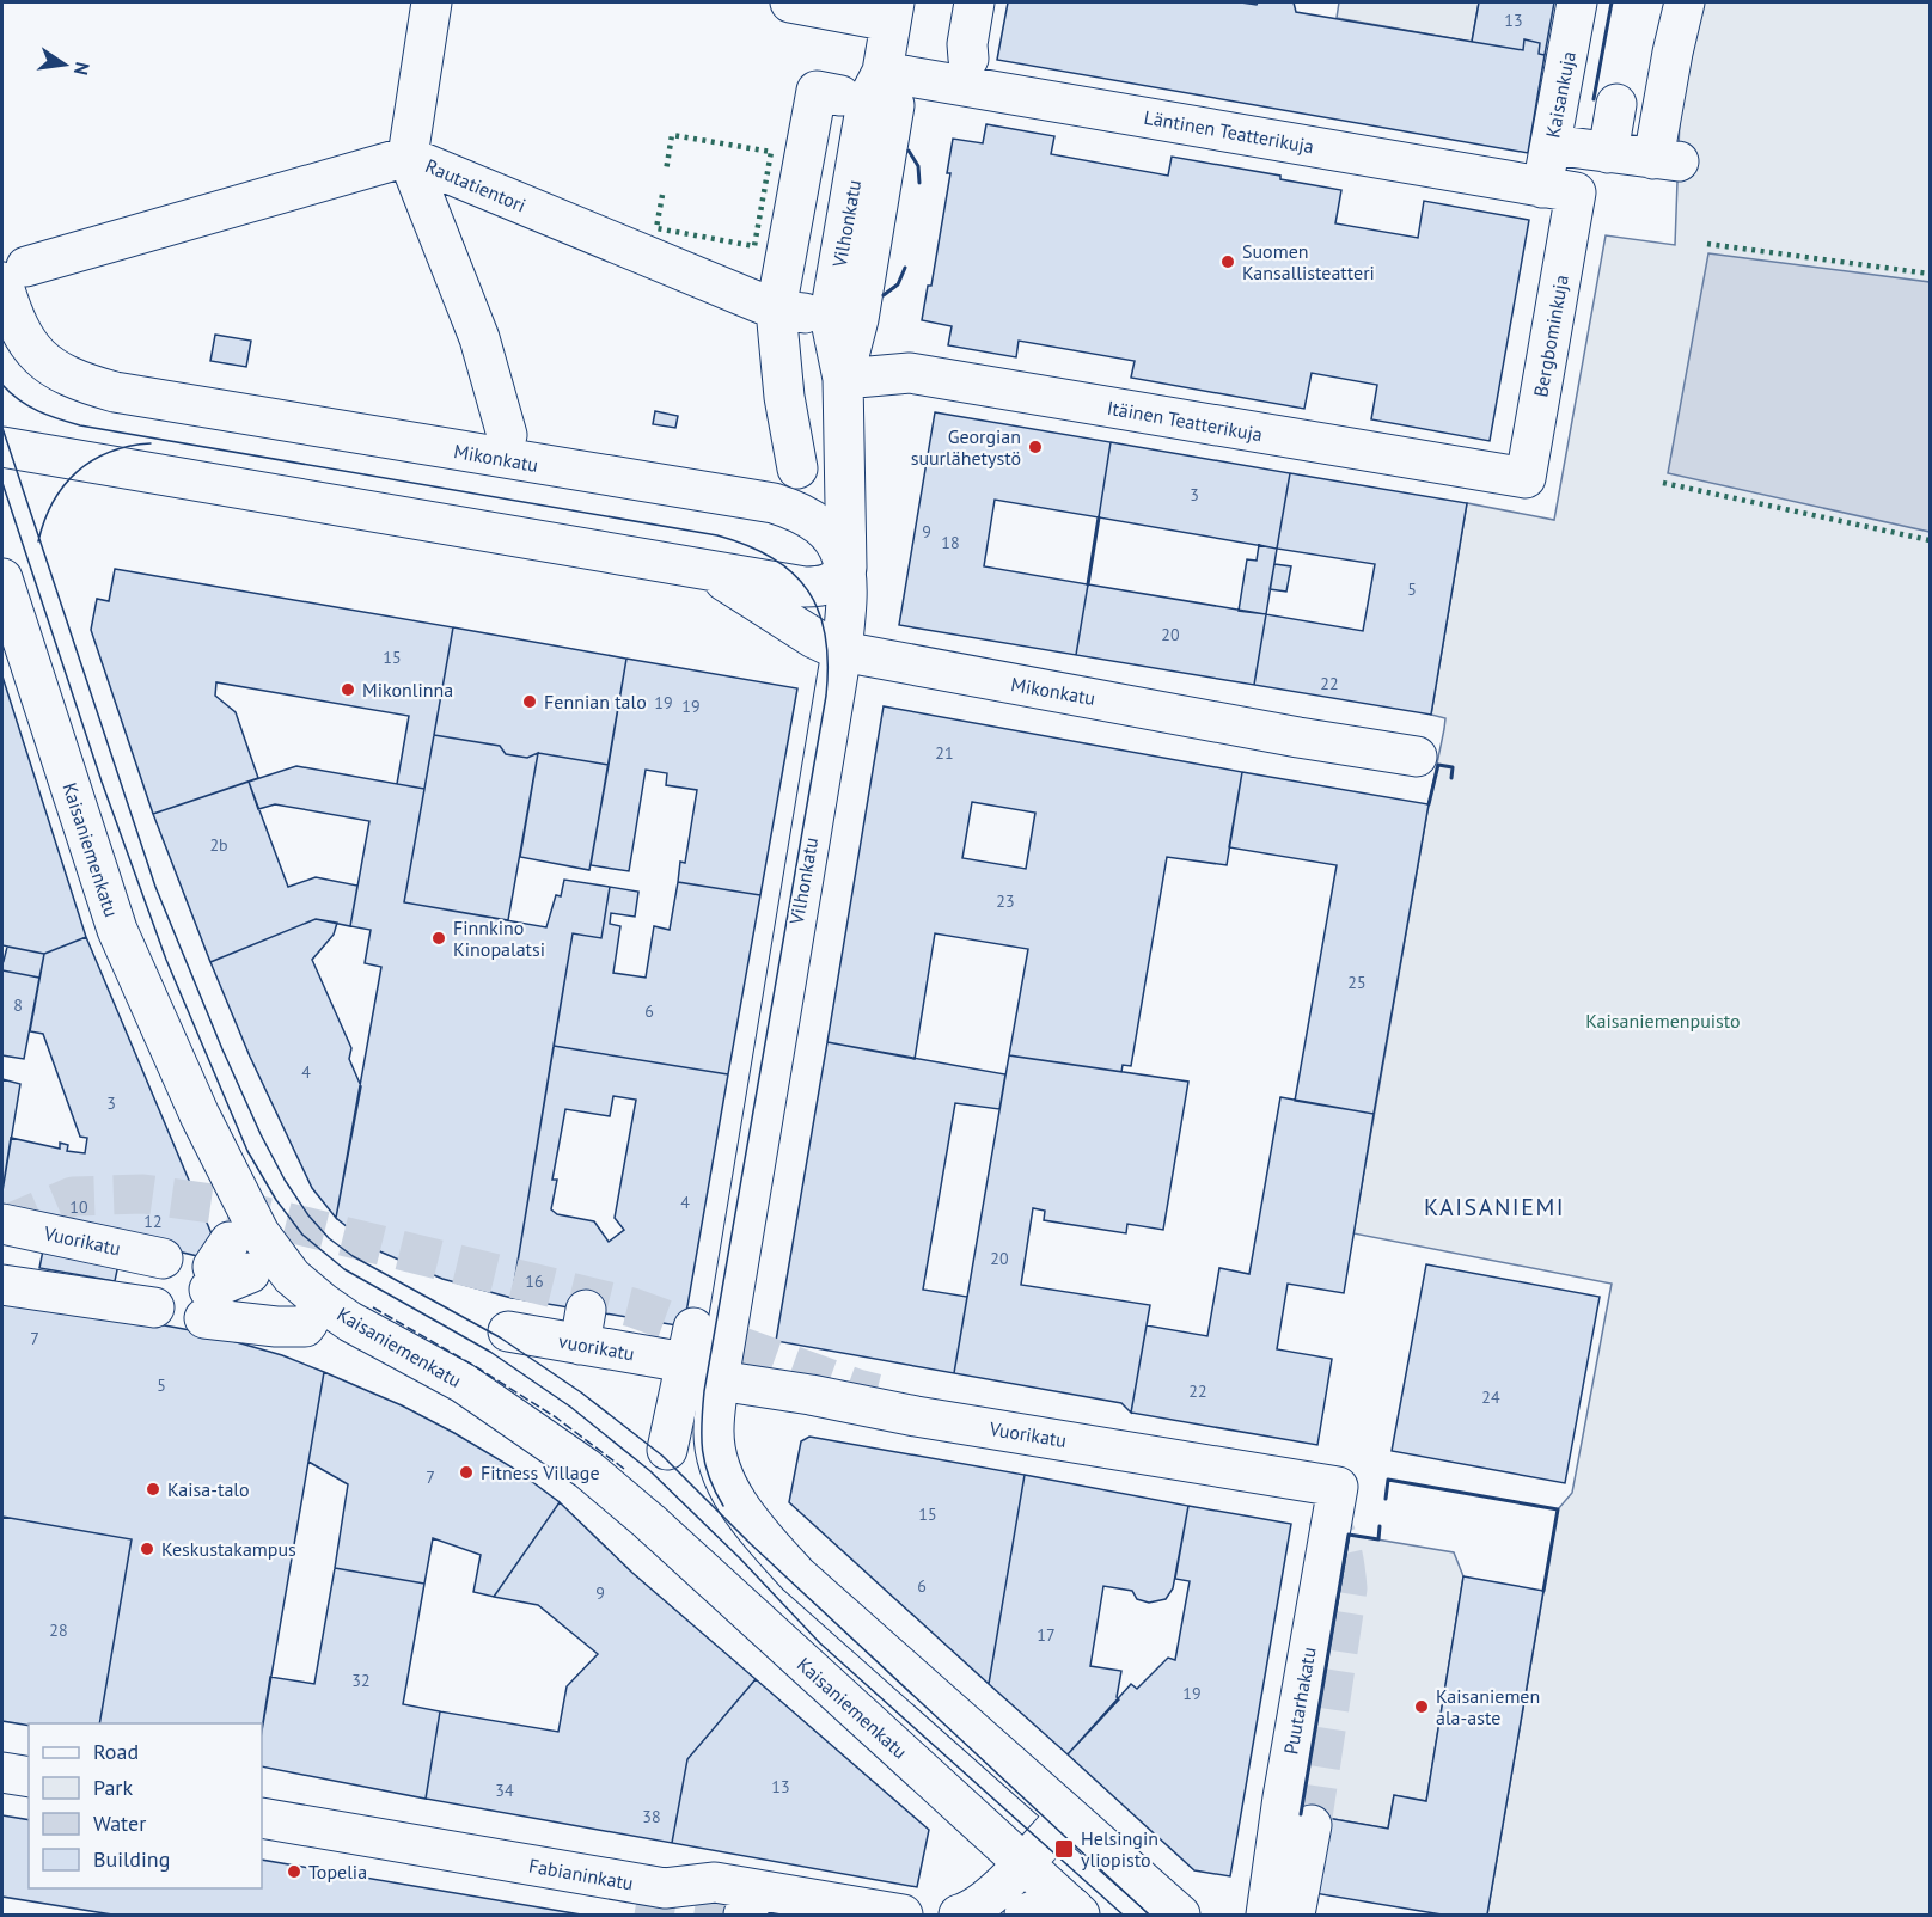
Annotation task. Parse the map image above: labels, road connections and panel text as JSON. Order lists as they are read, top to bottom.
{
  "streets": {
    "street": [
      "Kaisankuja",
      "Läntinen Teatterikuja",
      "Rautatientori",
      "Vilhonkatu",
      "Bergbominkuja",
      "Itäinen Teatterikuja",
      "Mikonkatu",
      "Kaisaniemenkatu",
      "Vuorikatu",
      "vuorikatu",
      "Puutarhakatu",
      "Fabianinkatu"
    ]
  },
  "crossings": [
    ["Kaisankuja", "Läntinen Teatterikuja"],
    ["Kaisankuja", "Bergbominkuja"],
    ["Läntinen Teatterikuja", "Vilhonkatu"],
    ["Läntinen Teatterikuja", "Bergbominkuja"],
    ["Vilhonkatu", "Itäinen Teatterikuja"],
    ["Vilhonkatu", "Mikonkatu"],
    ["Vilhonkatu", "Vuorikatu"],
    ["Vilhonkatu", "vuorikatu"],
    ["Bergbominkuja", "Itäinen Teatterikuja"],
    ["Vuorikatu", "vuorikatu"],
    ["Vuorikatu", "Puutarhakatu"]
  ],
  "districts": ["KAISANIEMI"],
  "parks": ["Kaisaniemenpuisto"],
  "places": {
    "other": [
      "Suomen Kansallisteatteri",
      "Georgian suurlähetystö",
      "Mikonlinna",
      "Fennian talo",
      "Finnkino Kinopalatsi",
      "Fitness Village",
      "Kaisa-talo",
      "Keskustakampus",
      "Kaisaniemen ala-aste",
      "Topelia"
    ],
    "transit": ["Helsingin yliopisto"]
  },
  "house_numbers": [
    "13",
    "3",
    "9",
    "18",
    "5",
    "20",
    "15",
    "22",
    "19",
    "19",
    "21",
    "2b",
    "23",
    "25",
    "8",
    "6",
    "4",
    "3",
    "4",
    "10",
    "12",
    "20",
    "16",
    "7",
    "5",
    "22",
    "24",
    "7",
    "15",
    "6",
    "9",
    "28",
    "17",
    "32",
    "19",
    "13",
    "34",
    "38"
  ],
  "legend": [
    "Road",
    "Park",
    "Water",
    "Building"
  ],
  "north": "right"
}
